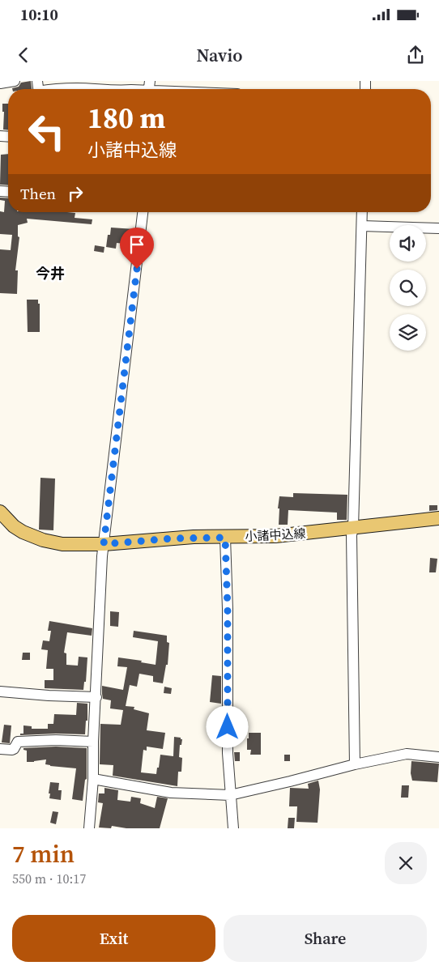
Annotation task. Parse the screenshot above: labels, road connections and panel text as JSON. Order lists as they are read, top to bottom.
{
  "streets": {
    "main road": ["小諸中込線"]
  },
  "districts": ["今井"],
  "page": {
    "status": "10:10",
    "header": "Navio",
    "turn": ["180 m", "小諸中込線"],
    "then": "Then",
    "heading": ["7 min", "550 m · 10:17"],
    "buttons": ["Exit", "Share"]
  }
}
